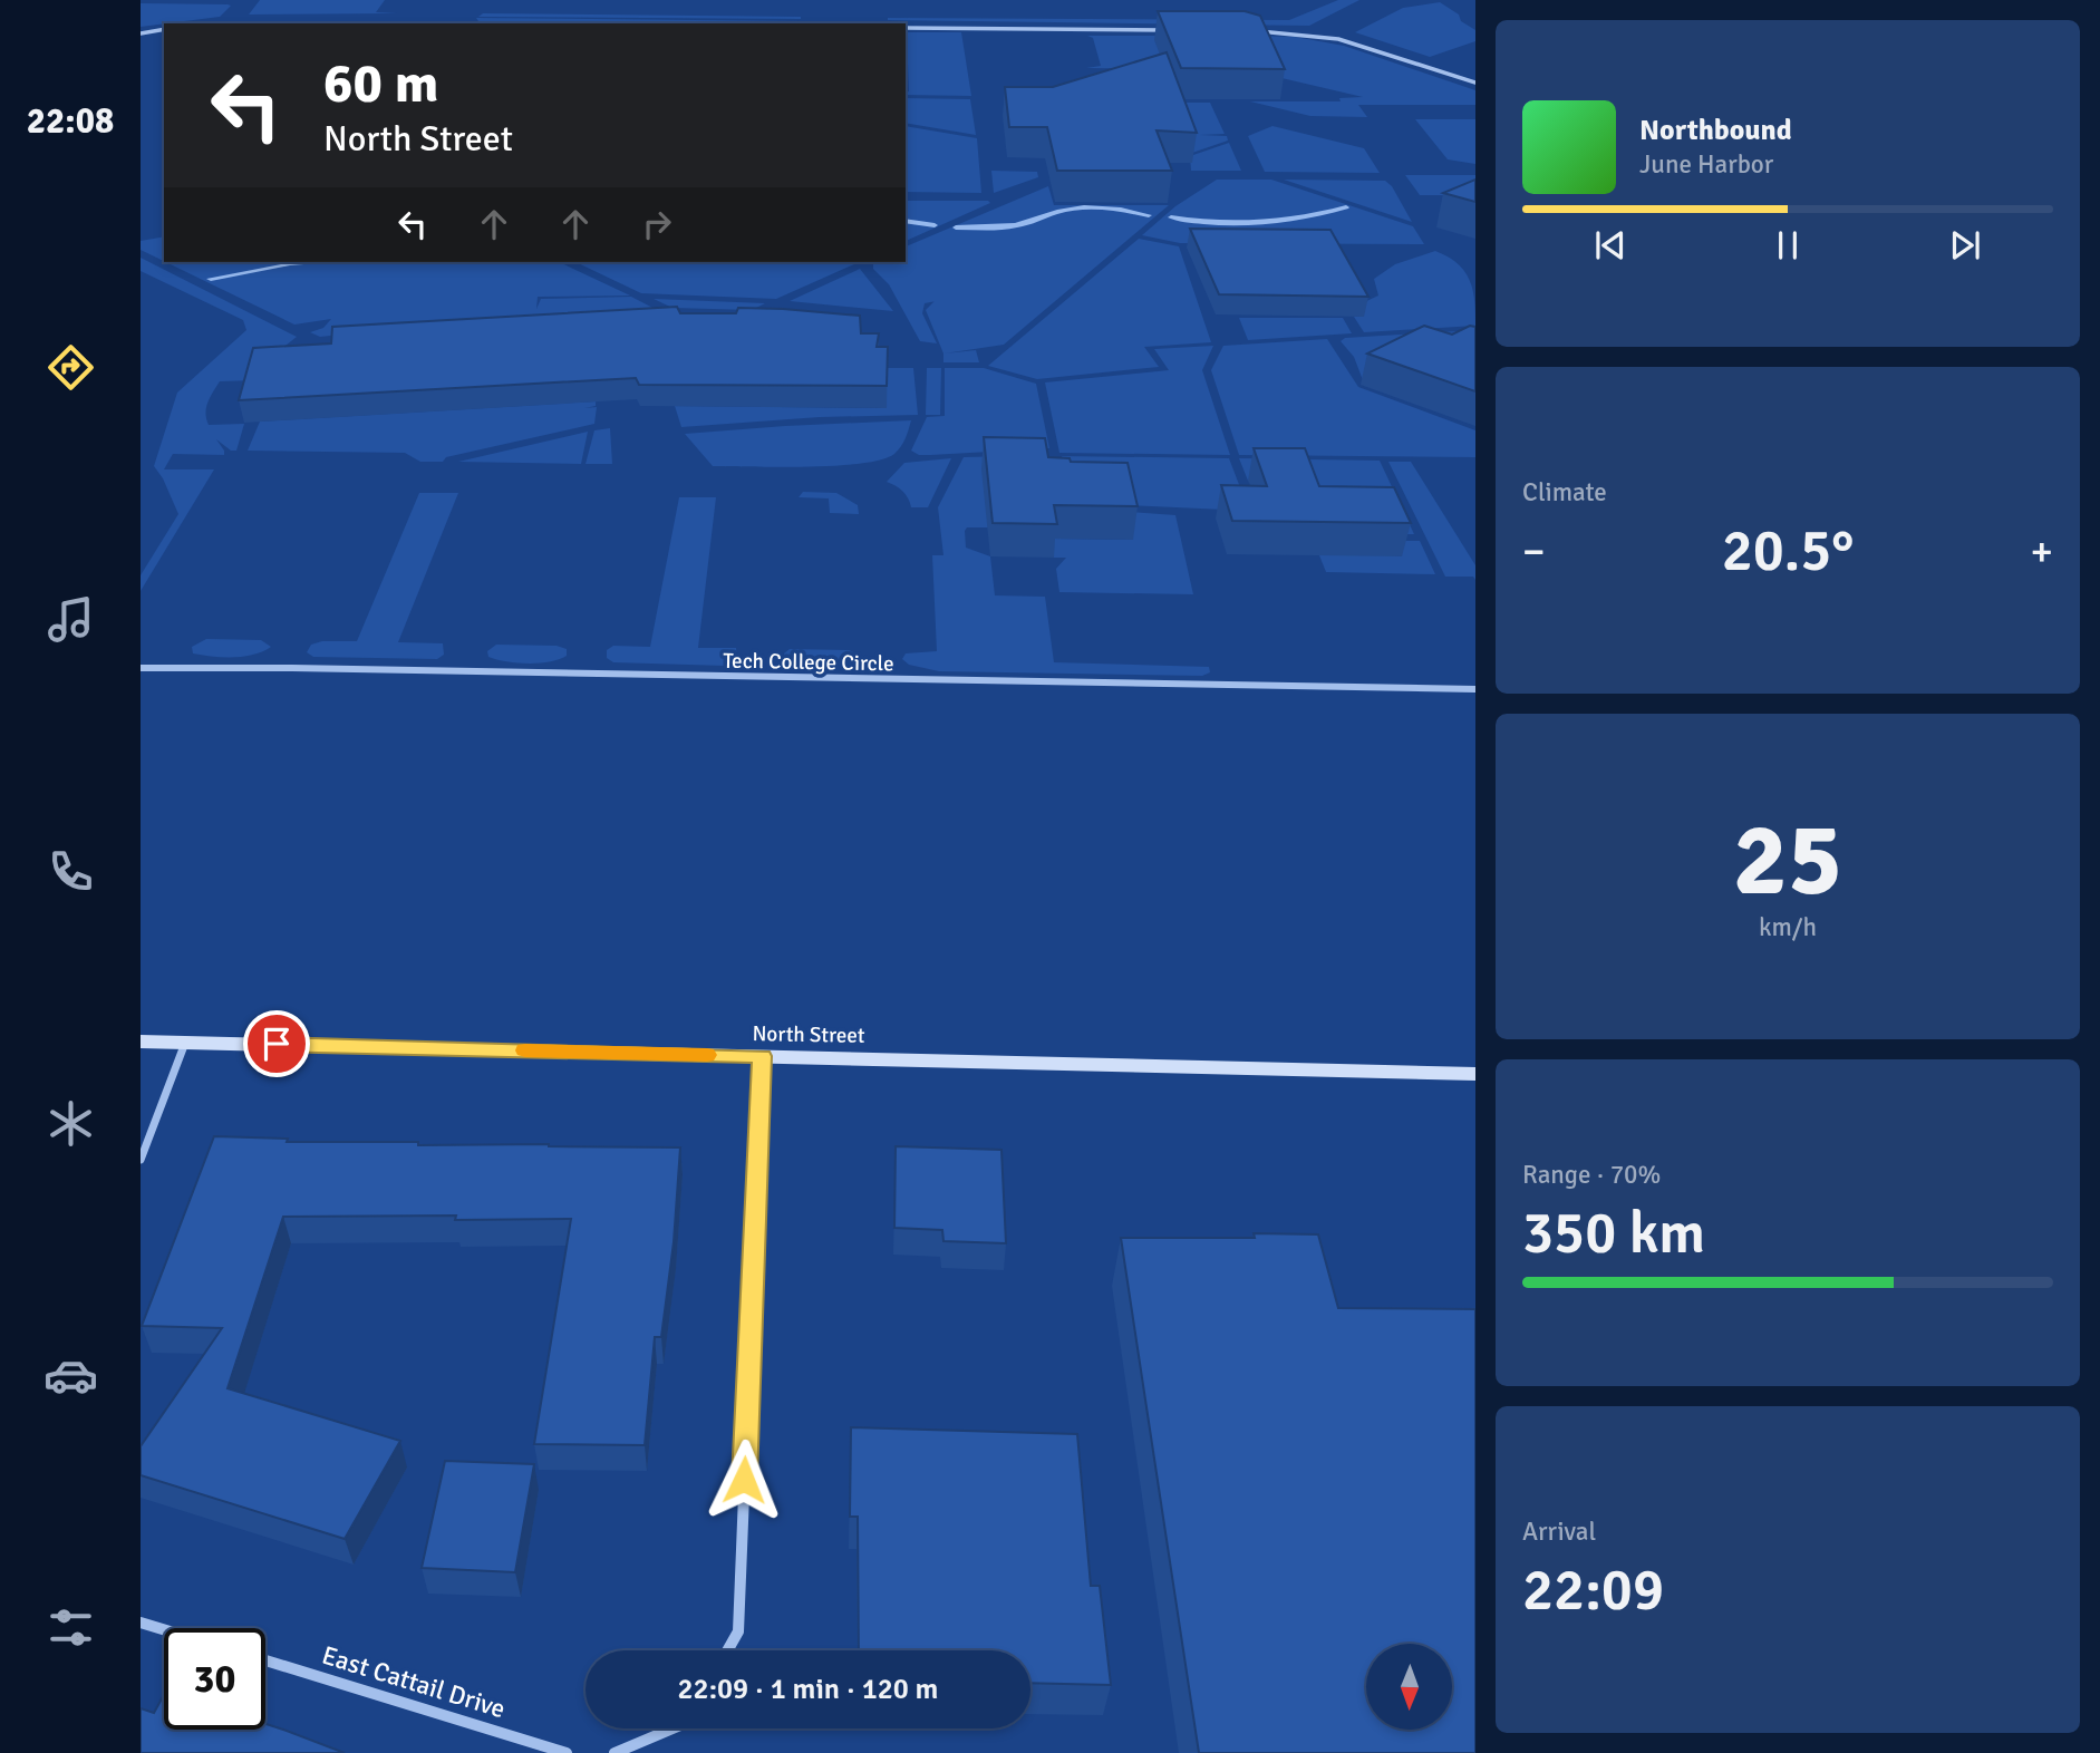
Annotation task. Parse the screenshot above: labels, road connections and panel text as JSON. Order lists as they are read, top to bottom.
{
  "streets": {
    "main road": ["North Street"],
    "street": ["Tech College Circle", "East Cattail Drive"]
  },
  "north": "bottom",
  "page": {
    "tabs": "22:08",
    "turn": ["60 m", "North Street"],
    "song": ["Northbound", "June Harbor"],
    "tile": [
      "Climate",
      ["25", "km/h"],
      ["Range · 70%", "350 km"],
      ["Arrival", "22:09"]
    ],
    "heat": ["−", "20.5°", "+"],
    "limit": "30",
    "trip": "22:09 · 1 min · 120 m"
  }
}
